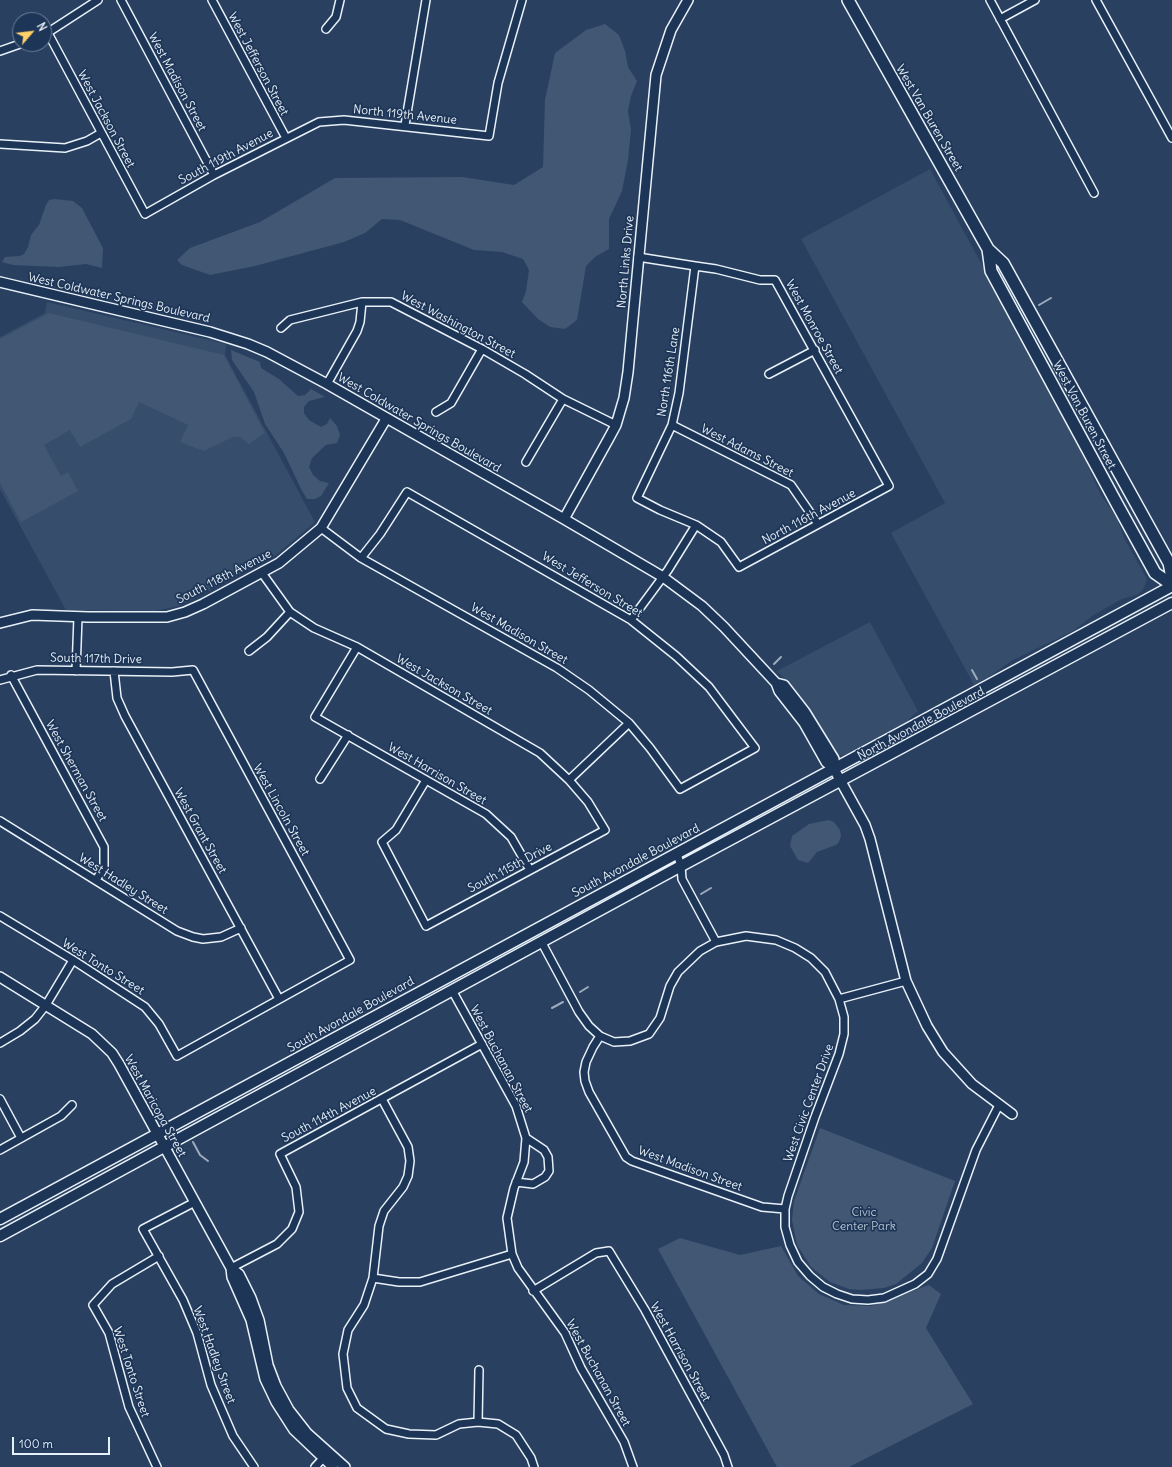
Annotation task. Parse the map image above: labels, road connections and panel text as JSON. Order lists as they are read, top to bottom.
{
  "streets": {
    "main road": ["West Van Buren Street", "North Avondale Boulevard", "South Avondale Boulevard"],
    "street": [
      "West Jefferson Street",
      "West Madison Street",
      "North 119th Avenue",
      "West Jackson Street",
      "South 119th Avenue",
      "North Links Drive",
      "West Coldwater Springs Boulevard",
      "West Washington Street",
      "West Monroe Street",
      "North 116th Lane",
      "West Adams Street",
      "North 116th Avenue",
      "South 118th Avenue",
      "South 117th Drive",
      "West Sherman Street",
      "West Harrison Street",
      "West Lincoln Street",
      "West Grant Street",
      "South 115th Drive",
      "West Hadley Street",
      "West Tonto Street",
      "West Buchanan Street",
      "West Civic Center Drive",
      "West Maricopa Street",
      "South 114th Avenue"
    ]
  },
  "crossings": [
    ["West Jefferson Street", "West Madison Street"],
    ["West Jefferson Street", "South 119th Avenue"],
    ["West Madison Street", "South 119th Avenue"],
    ["West Madison Street", "South 118th Avenue"],
    ["West Madison Street", "West Civic Center Drive"],
    ["North 119th Avenue", "South 119th Avenue"],
    ["West Van Buren Street", "North Avondale Boulevard"],
    ["West Jackson Street", "South 119th Avenue"],
    ["West Jackson Street", "South 118th Avenue"],
    ["West Jackson Street", "West Harrison Street"],
    ["West Jackson Street", "South 115th Drive"],
    ["North Links Drive", "West Coldwater Springs Boulevard"],
    ["North Links Drive", "West Washington Street"],
    ["North Links Drive", "West Monroe Street"],
    ["West Coldwater Springs Boulevard", "South 118th Avenue"],
    ["West Coldwater Springs Boulevard", "North Avondale Boulevard"],
    ["West Monroe Street", "North 116th Lane"],
    ["West Monroe Street", "North 116th Avenue"],
    ["North 116th Lane", "West Adams Street"],
    ["North 116th Lane", "North 116th Avenue"],
    ["West Adams Street", "North 116th Avenue"],
    ["South 117th Drive", "West Sherman Street"],
    ["South 117th Drive", "West Lincoln Street"],
    ["South 117th Drive", "West Grant Street"],
    ["North Avondale Boulevard", "South Avondale Boulevard"],
    ["West Sherman Street", "West Hadley Street"],
    ["West Harrison Street", "South 115th Drive"],
    ["West Harrison Street", "West Buchanan Street"],
    ["West Lincoln Street", "West Grant Street"],
    ["West Lincoln Street", "West Tonto Street"],
    ["West Grant Street", "West Hadley Street"],
    ["West Grant Street", "West Tonto Street"],
    ["South Avondale Boulevard", "West Maricopa Street"],
    ["West Hadley Street", "West Tonto Street"],
    ["West Hadley Street", "West Maricopa Street"],
    ["West Buchanan Street", "South 114th Avenue"],
    ["West Maricopa Street", "South 114th Avenue"]
  ],
  "parks": ["Civic Center Park"],
  "scale_bar": "100 m",
  "north": "top right"
}
